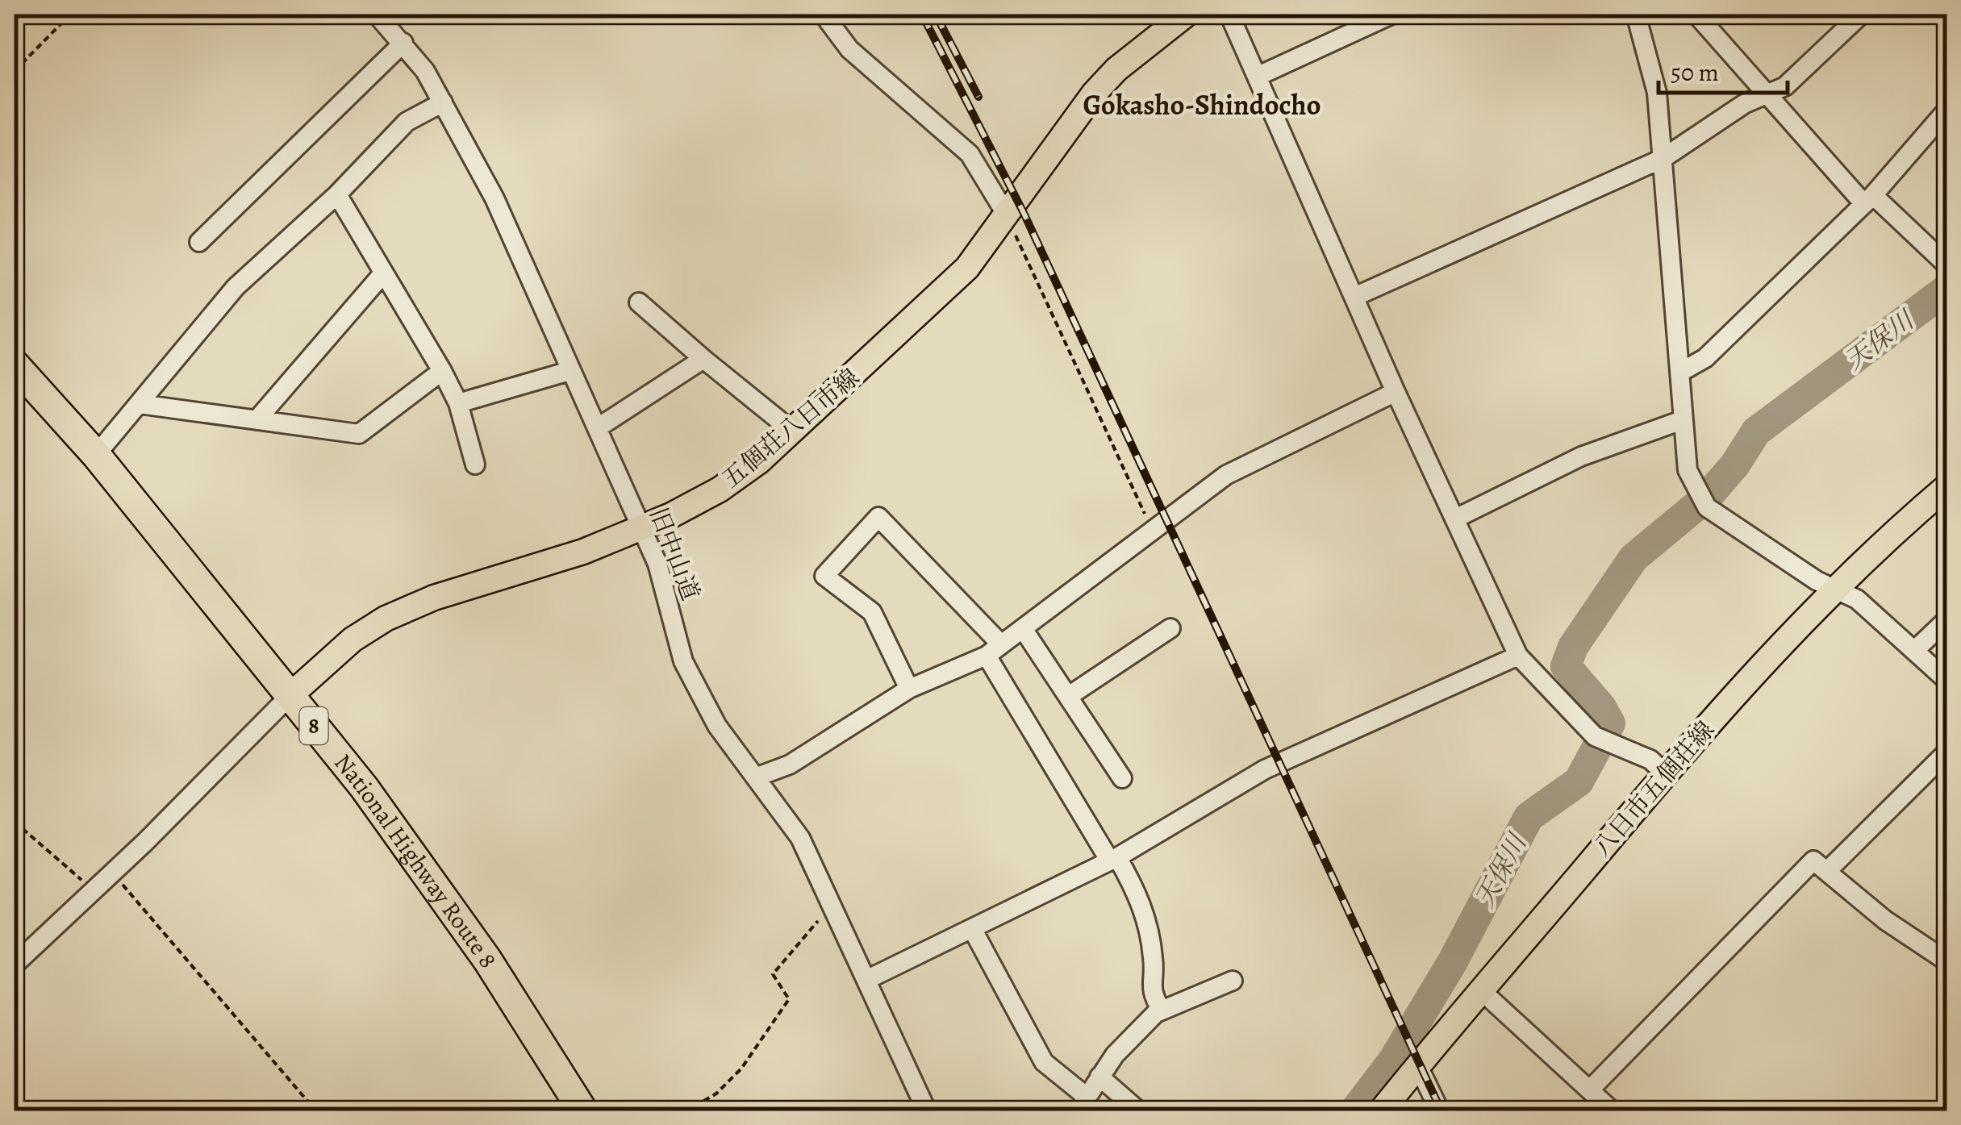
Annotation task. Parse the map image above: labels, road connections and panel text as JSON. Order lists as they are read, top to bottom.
{
  "streets": {
    "highway": ["8", "National Highway Route 8"],
    "main road": ["五個荘八日市線", "八日市五個荘線"],
    "street": ["旧中山道"]
  },
  "crossings": [
    ["五個荘八日市線", "旧中山道"],
    ["五個荘八日市線", "National Highway Route 8"]
  ],
  "districts": ["Gokasho-Shindocho"],
  "water": ["天保川"],
  "scale_bar": "50 m"
}
